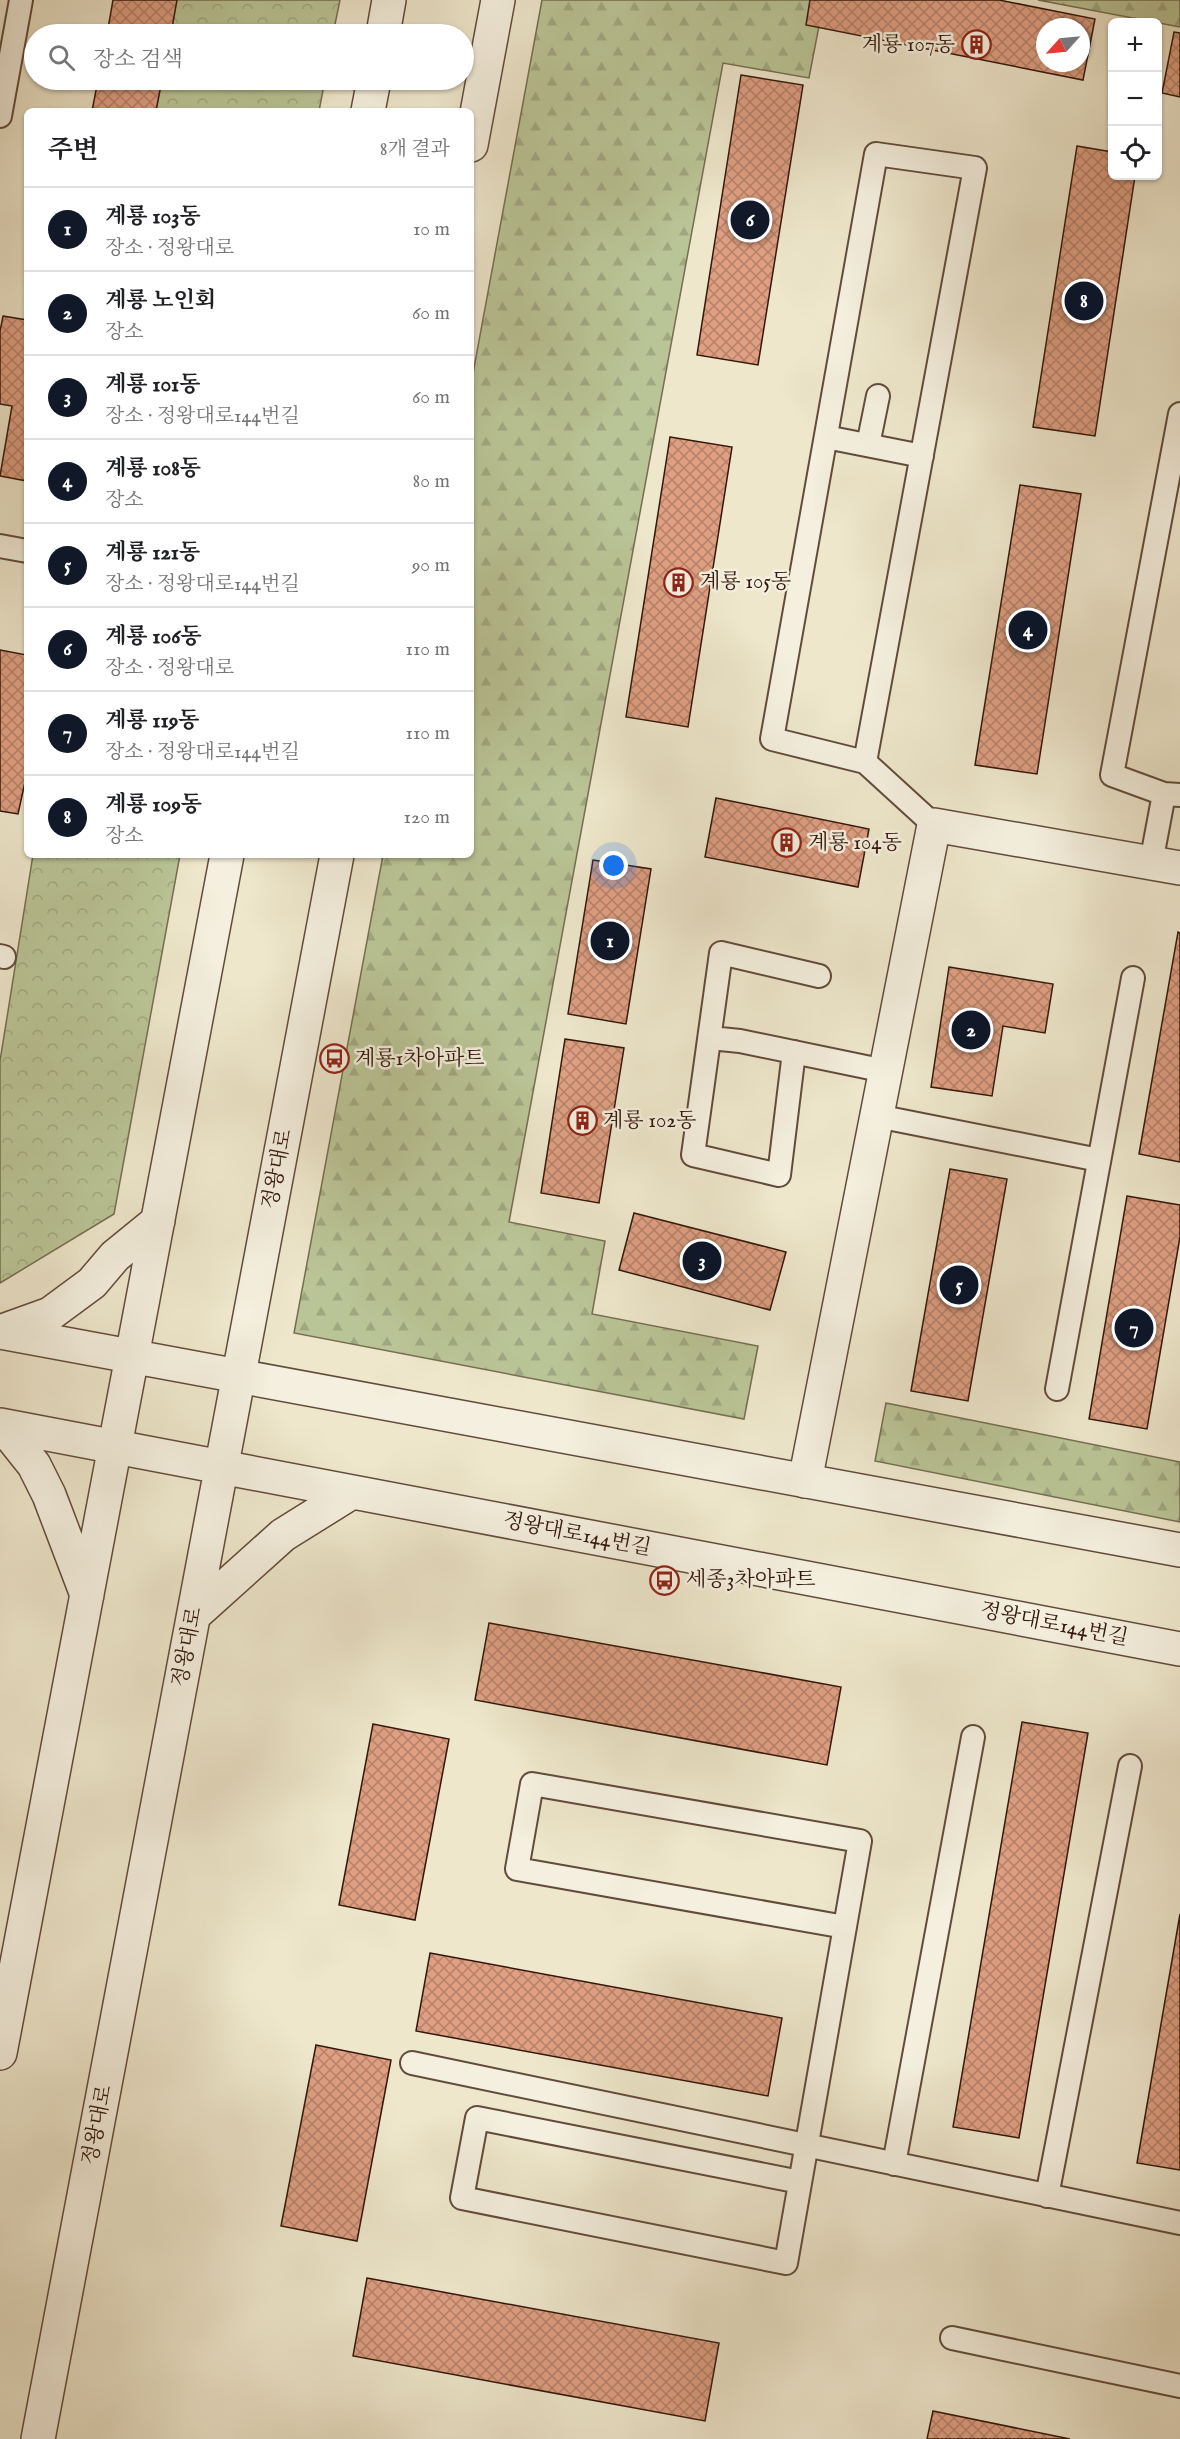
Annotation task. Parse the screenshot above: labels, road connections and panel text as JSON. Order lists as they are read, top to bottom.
{
  "streets": {
    "street": ["정왕대로", "정왕대로144번길"]
  },
  "crossings": [
    ["정왕대로", "정왕대로144번길"]
  ],
  "places": {
    "building": [
      "계룡 107동",
      "계룡 105동",
      "계룡 104동",
      "계룡 102동"
    ],
    "bus stop": ["계룡1차아파트", "세종3차아파트"]
  },
  "north": "bottom left",
  "page": {
    "map_buttons": ["+", "−"],
    "search": "장소 검색",
    "heading": ["주변", "8개 결과"],
    "list": [
      {
        "mark": "1",
        "name": "계룡 103동",
        "note": "장소 · 정왕대로",
        "value": "10 m"
      },
      {
        "mark": "2",
        "name": "계룡 노인회",
        "note": "장소",
        "value": "60 m"
      },
      {
        "mark": "3",
        "name": "계룡 101동",
        "note": "장소 · 정왕대로144번길",
        "value": "60 m"
      },
      {
        "mark": "4",
        "name": "계룡 108동",
        "note": "장소",
        "value": "80 m"
      },
      {
        "mark": "5",
        "name": "계룡 121동",
        "note": "장소 · 정왕대로144번길",
        "value": "90 m"
      },
      {
        "mark": "6",
        "name": "계룡 106동",
        "note": "장소 · 정왕대로",
        "value": "110 m"
      },
      {
        "mark": "7",
        "name": "계룡 119동",
        "note": "장소 · 정왕대로144번길",
        "value": "110 m"
      },
      {
        "mark": "8",
        "name": "계룡 109동",
        "note": "장소",
        "value": "120 m"
      }
    ],
    "pins": [
      "6",
      "8",
      "4",
      "1",
      "2",
      "3",
      "5",
      "7"
    ]
  }
}
